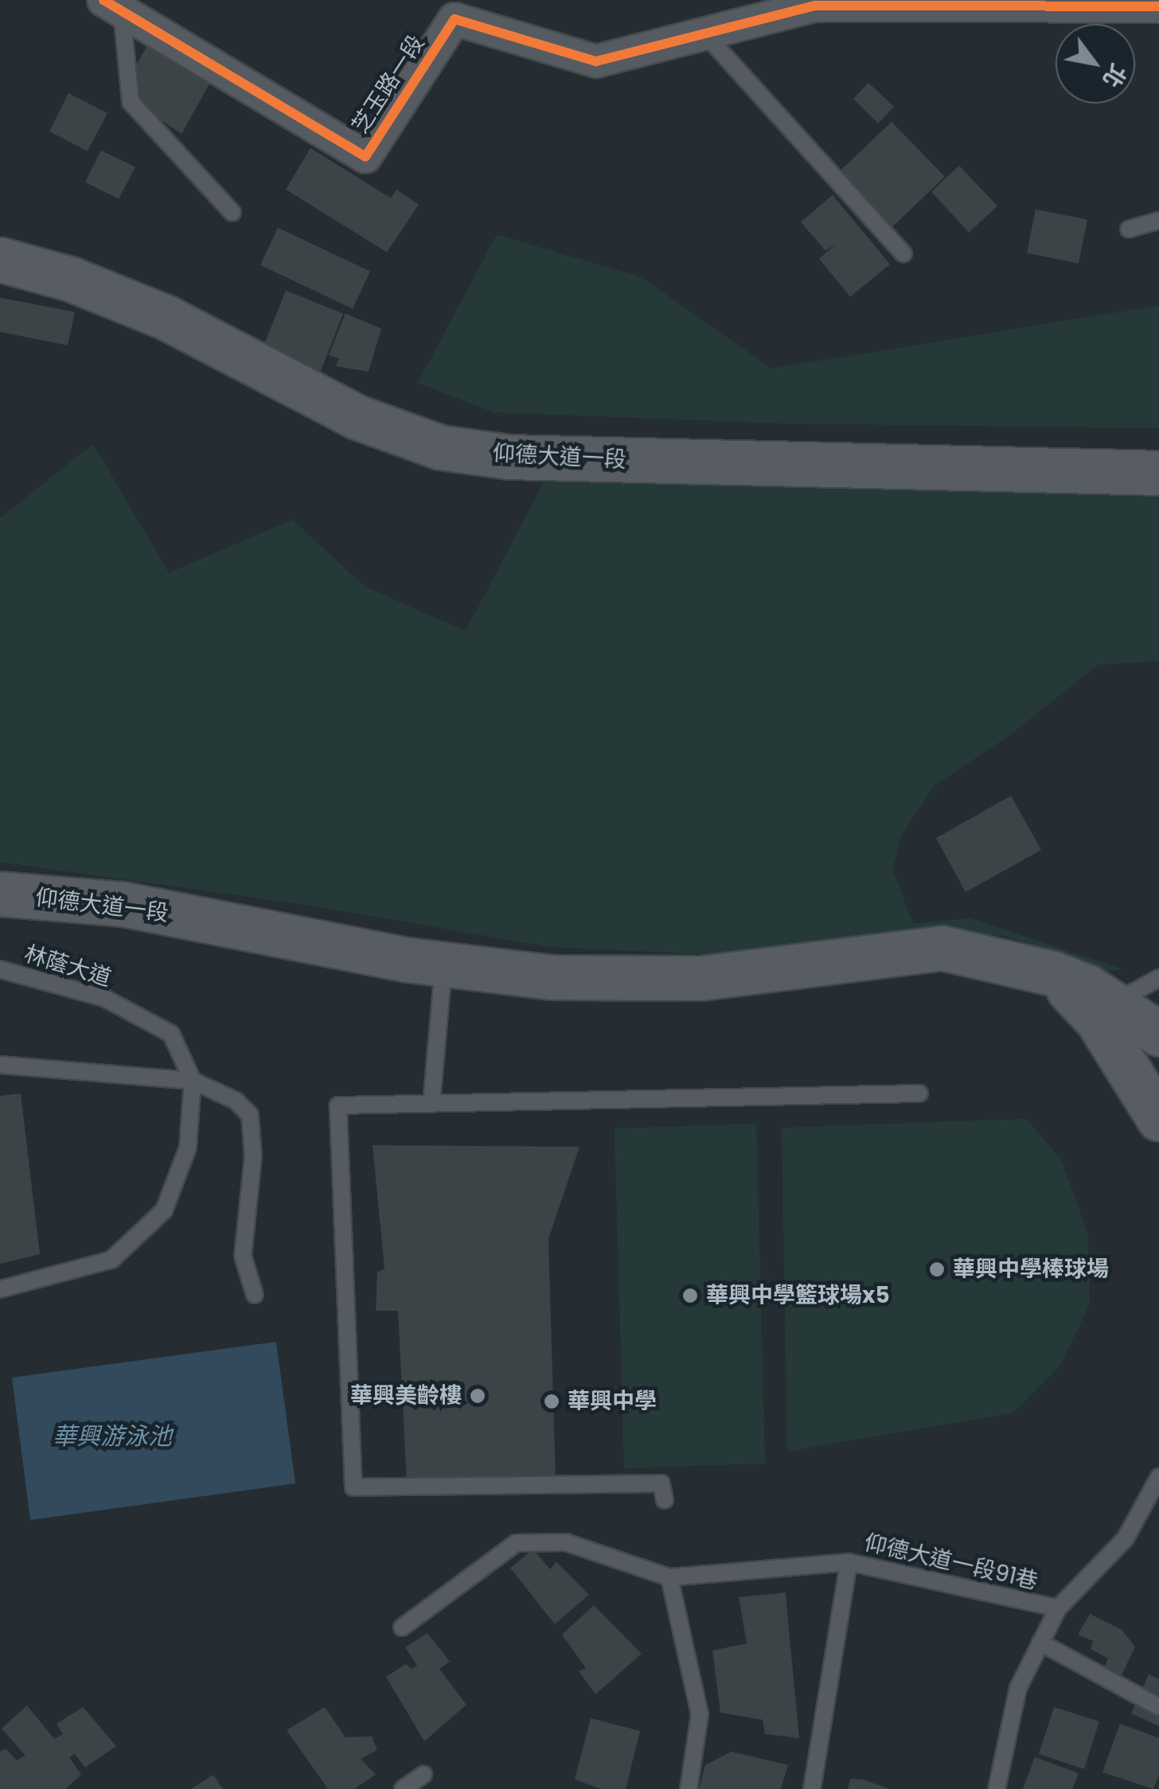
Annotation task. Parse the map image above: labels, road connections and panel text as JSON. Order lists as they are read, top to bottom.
{
  "streets": {
    "main road": ["仰德大道一段"],
    "street": ["芝玉路一段"],
    "lane": ["林蔭大道", "仰德大道一段91巷"]
  },
  "water": ["華興游泳池"],
  "places": [
    "華興中學棒球場",
    "華興中學籃球場x5",
    "華興美齡樓",
    "華興中學"
  ],
  "north": "bottom right"
}
